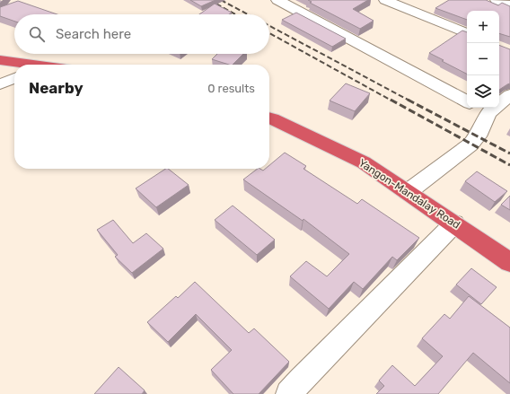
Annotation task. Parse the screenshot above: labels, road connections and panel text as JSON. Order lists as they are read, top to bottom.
{
  "streets": {
    "highway": ["Yangon-Mandalay Road"]
  },
  "page": {
    "map_buttons": ["+", "−"],
    "search": "Search here",
    "heading": ["Nearby", "0 results"]
  }
}
